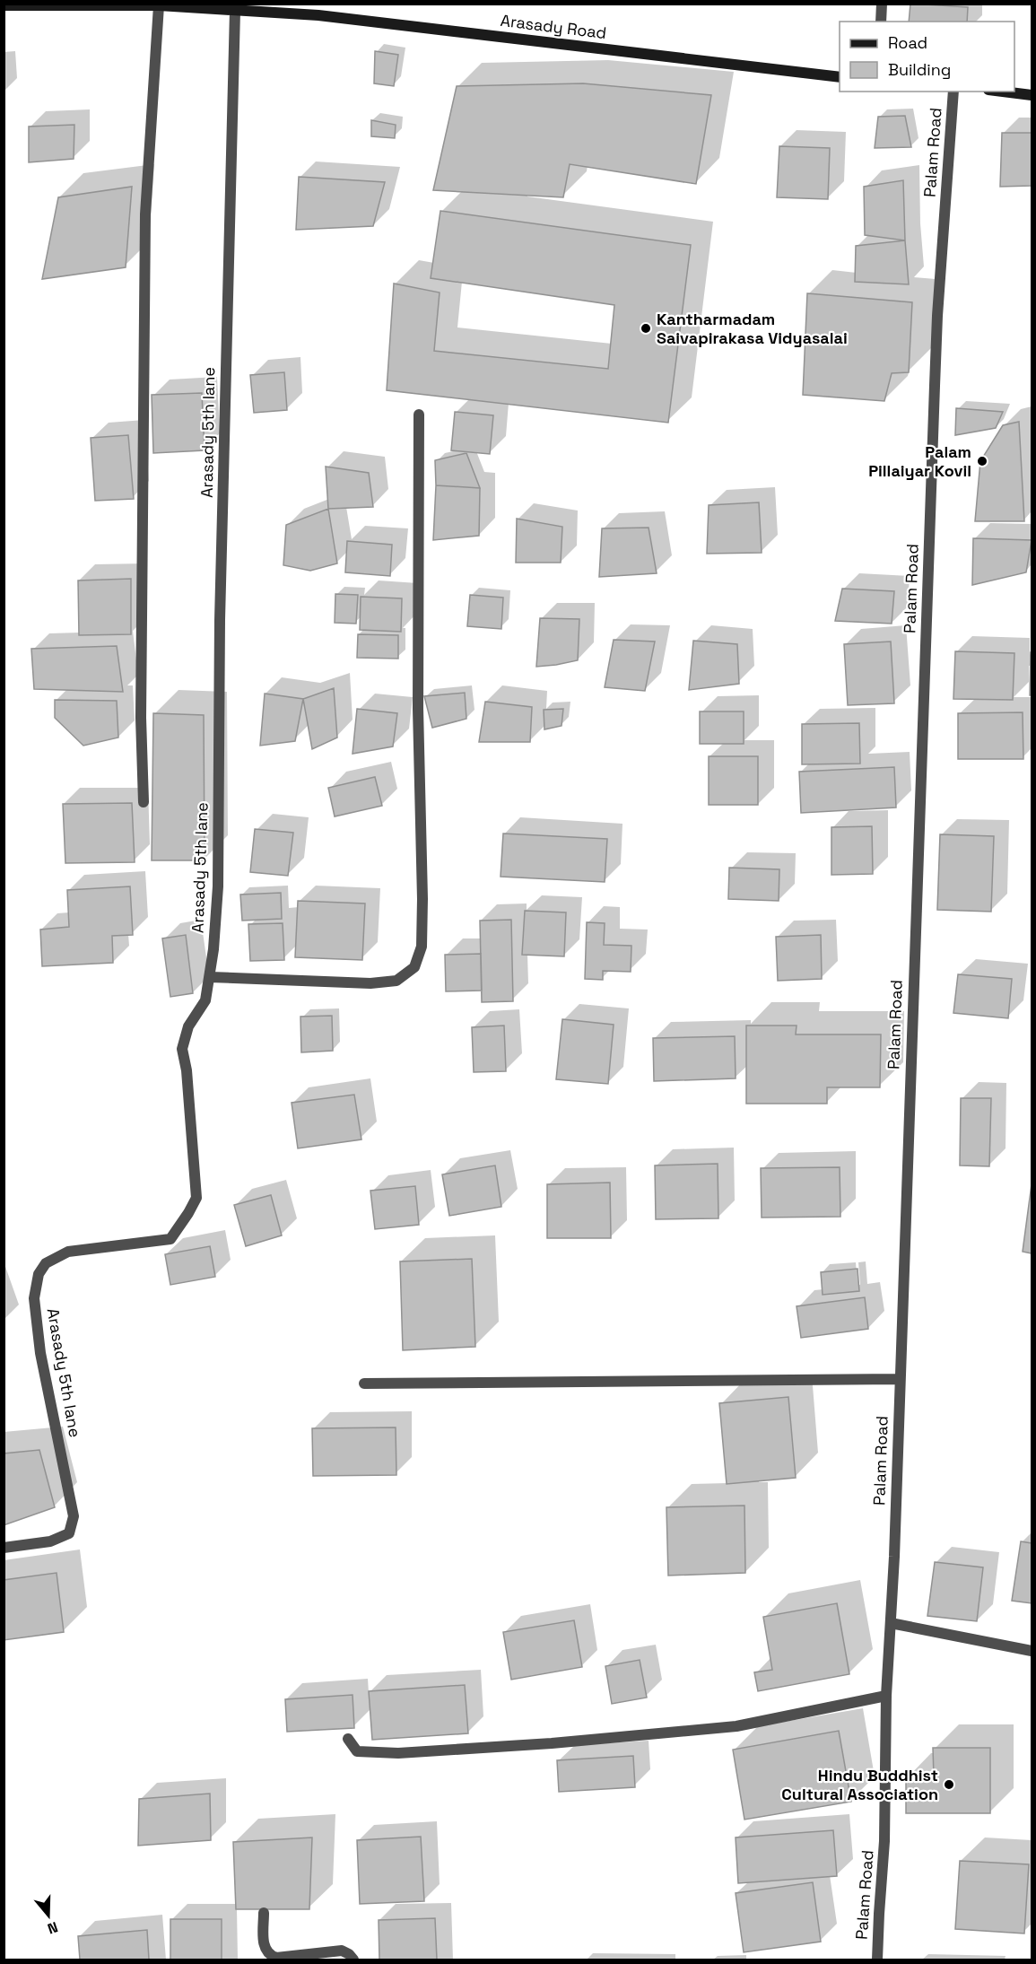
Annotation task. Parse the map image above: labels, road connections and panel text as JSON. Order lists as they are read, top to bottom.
{
  "streets": {
    "main road": ["Arasady Road"],
    "street": ["Palam Road", "Arasady 5th lane"]
  },
  "crossings": [
    ["Arasady Road", "Arasady 5th lane"]
  ],
  "places": ["Kantharmadam Saivapirakasa Vidyasalai", "Palam Pillaiyar Kovil", "Hindu Buddhist Cultural Association"],
  "legend": ["Road", "Building"],
  "north": "bottom"
}
